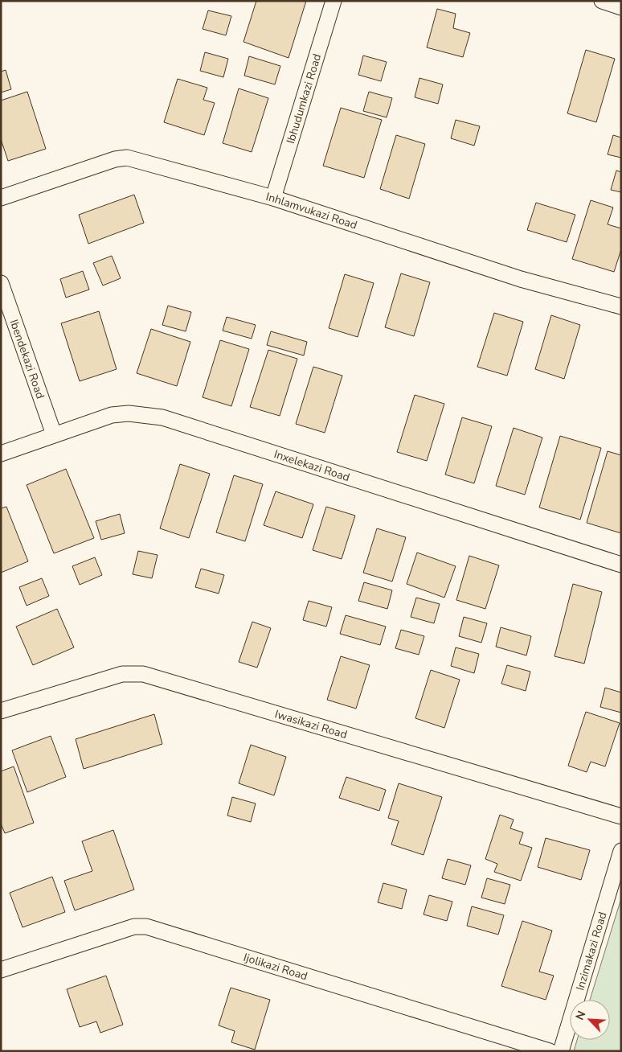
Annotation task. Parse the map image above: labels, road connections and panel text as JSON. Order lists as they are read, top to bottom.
{
  "streets": {
    "street": [
      "Ibhudumkazi Road",
      "Inhlamvukazi Road",
      "Ibendekazi Road",
      "Inxelekazi Road",
      "Iwasikazi Road",
      "Inzimakazi Road",
      "Ijolikazi Road"
    ]
  },
  "crossings": [
    ["Ibhudumkazi Road", "Inhlamvukazi Road"],
    ["Ibendekazi Road", "Inxelekazi Road"]
  ],
  "north": "top left"
}
